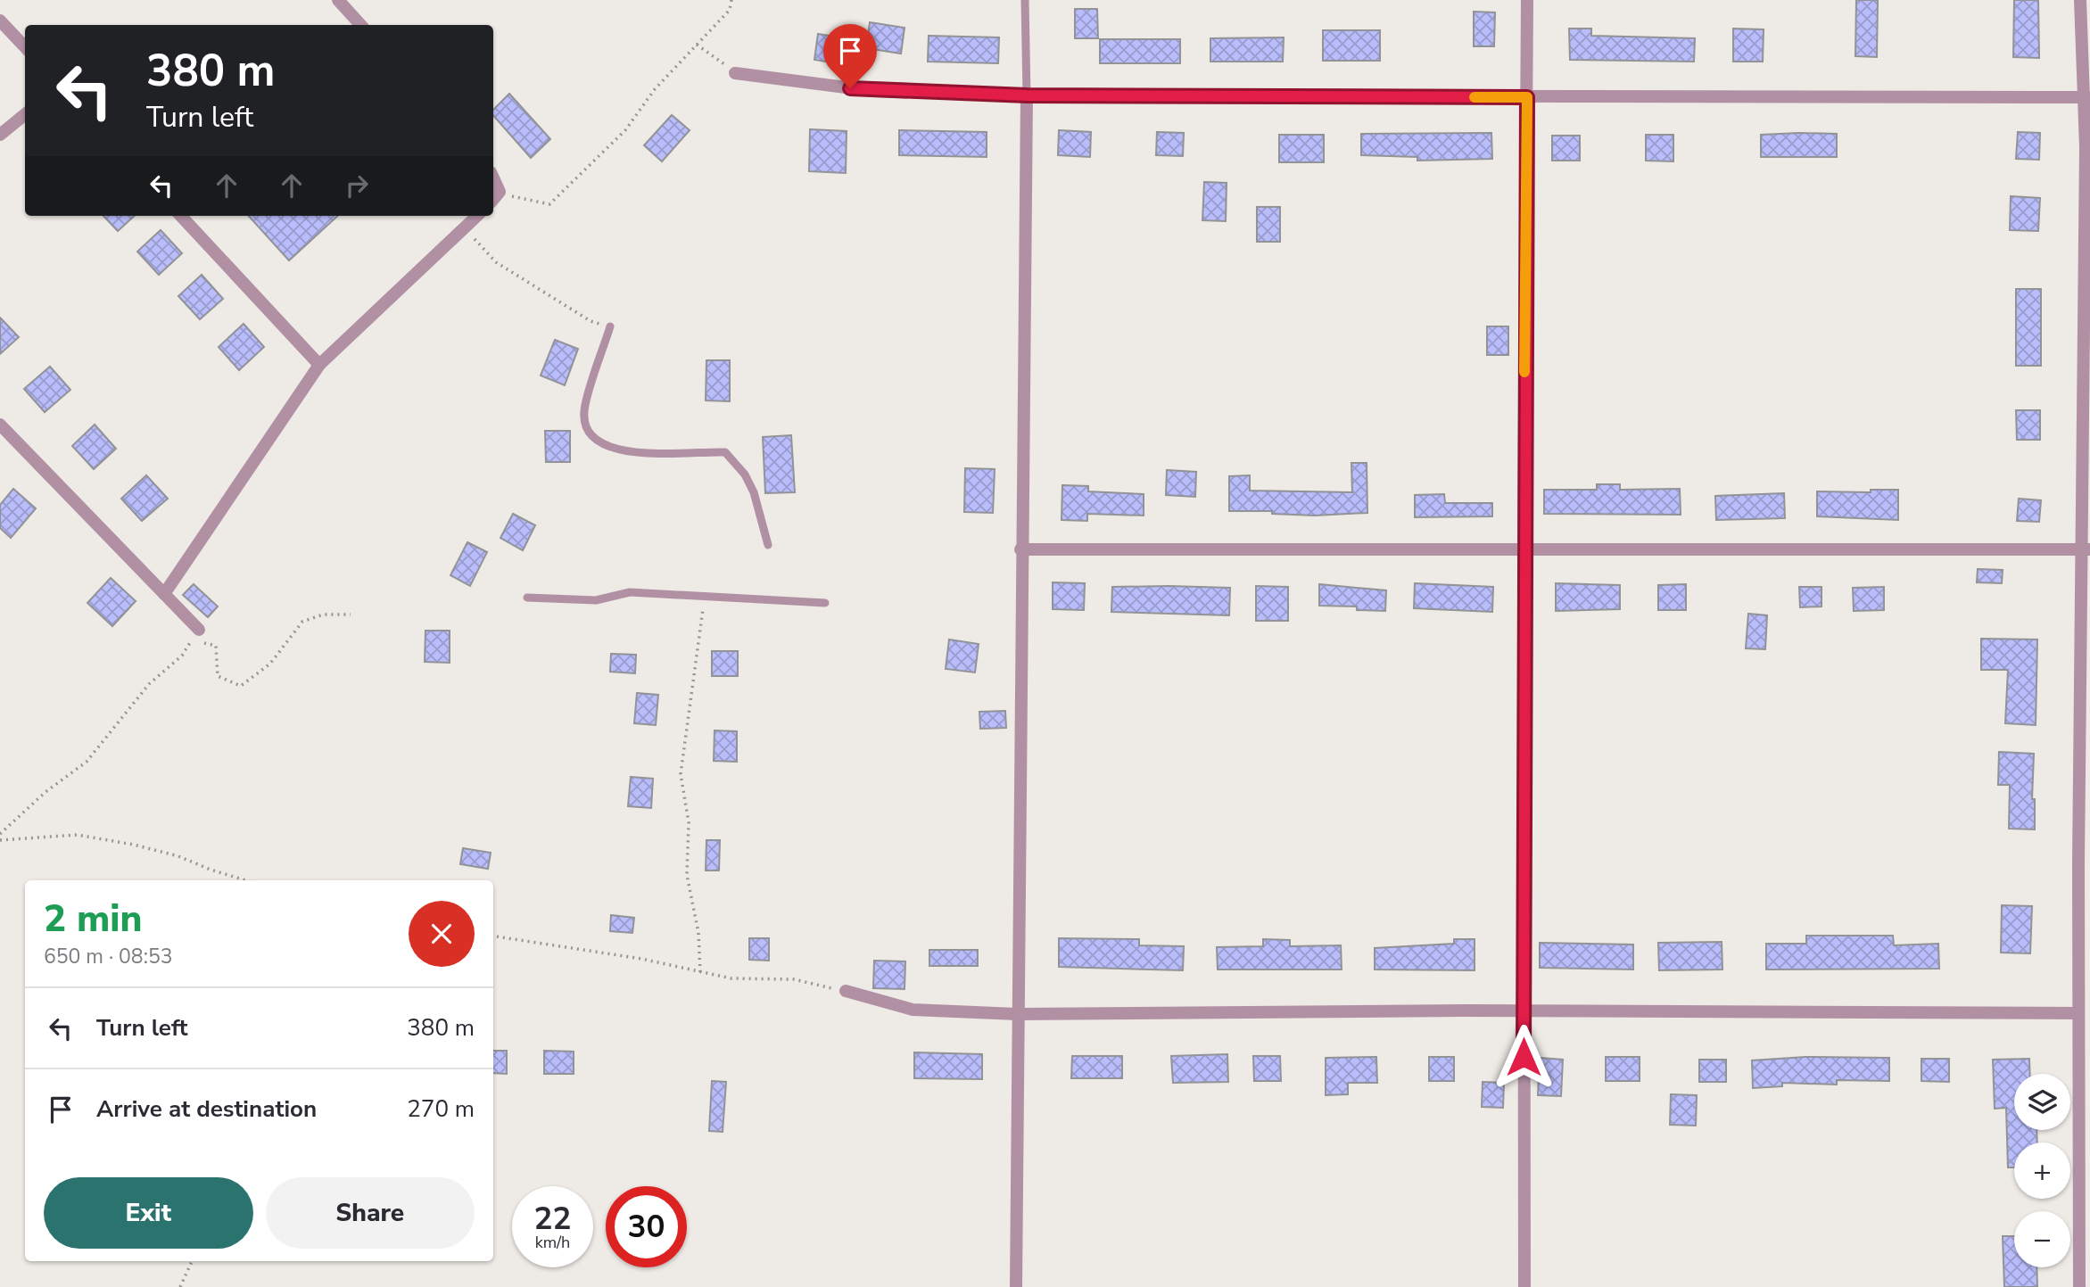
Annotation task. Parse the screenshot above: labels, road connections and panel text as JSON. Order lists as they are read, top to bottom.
{
  "page": {
    "turn": ["380 m", "Turn left"],
    "heading": ["2 min", "650 m · 08:53"],
    "list": [
      {
        "name": "Turn left",
        "value": "380 m"
      },
      {
        "name": "Arrive at destination",
        "value": "270 m"
      }
    ],
    "map_buttons": ["+", "−"],
    "buttons": ["Exit", "Share"],
    "speed": "22 km/h",
    "limit": "30"
  }
}
